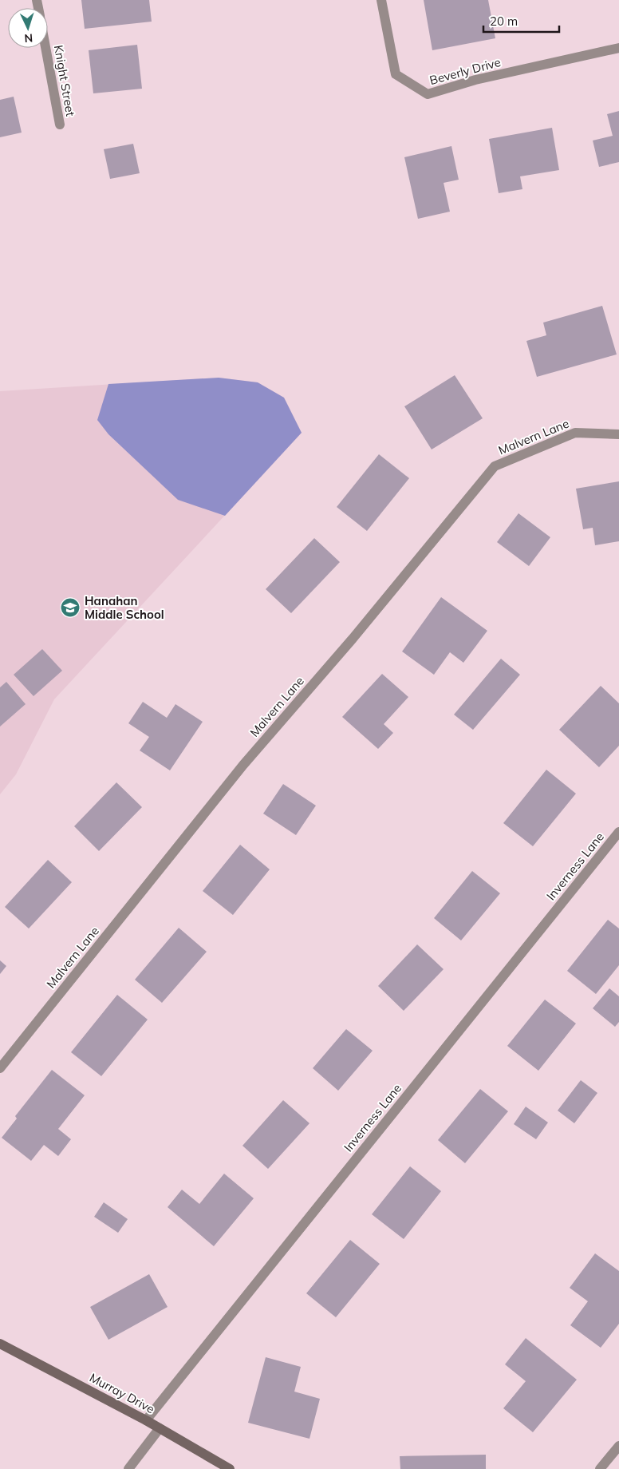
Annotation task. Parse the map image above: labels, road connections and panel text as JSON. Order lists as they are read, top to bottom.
{
  "streets": {
    "street": [
      "Beverly Drive",
      "Knight Street",
      "Malvern Lane",
      "Inverness Lane",
      "Murray Drive"
    ]
  },
  "crossings": [
    ["Inverness Lane", "Murray Drive"]
  ],
  "places": {
    "school or university": ["Hanahan Middle School"]
  },
  "scale_bar": "20 m",
  "north": "bottom"
}
